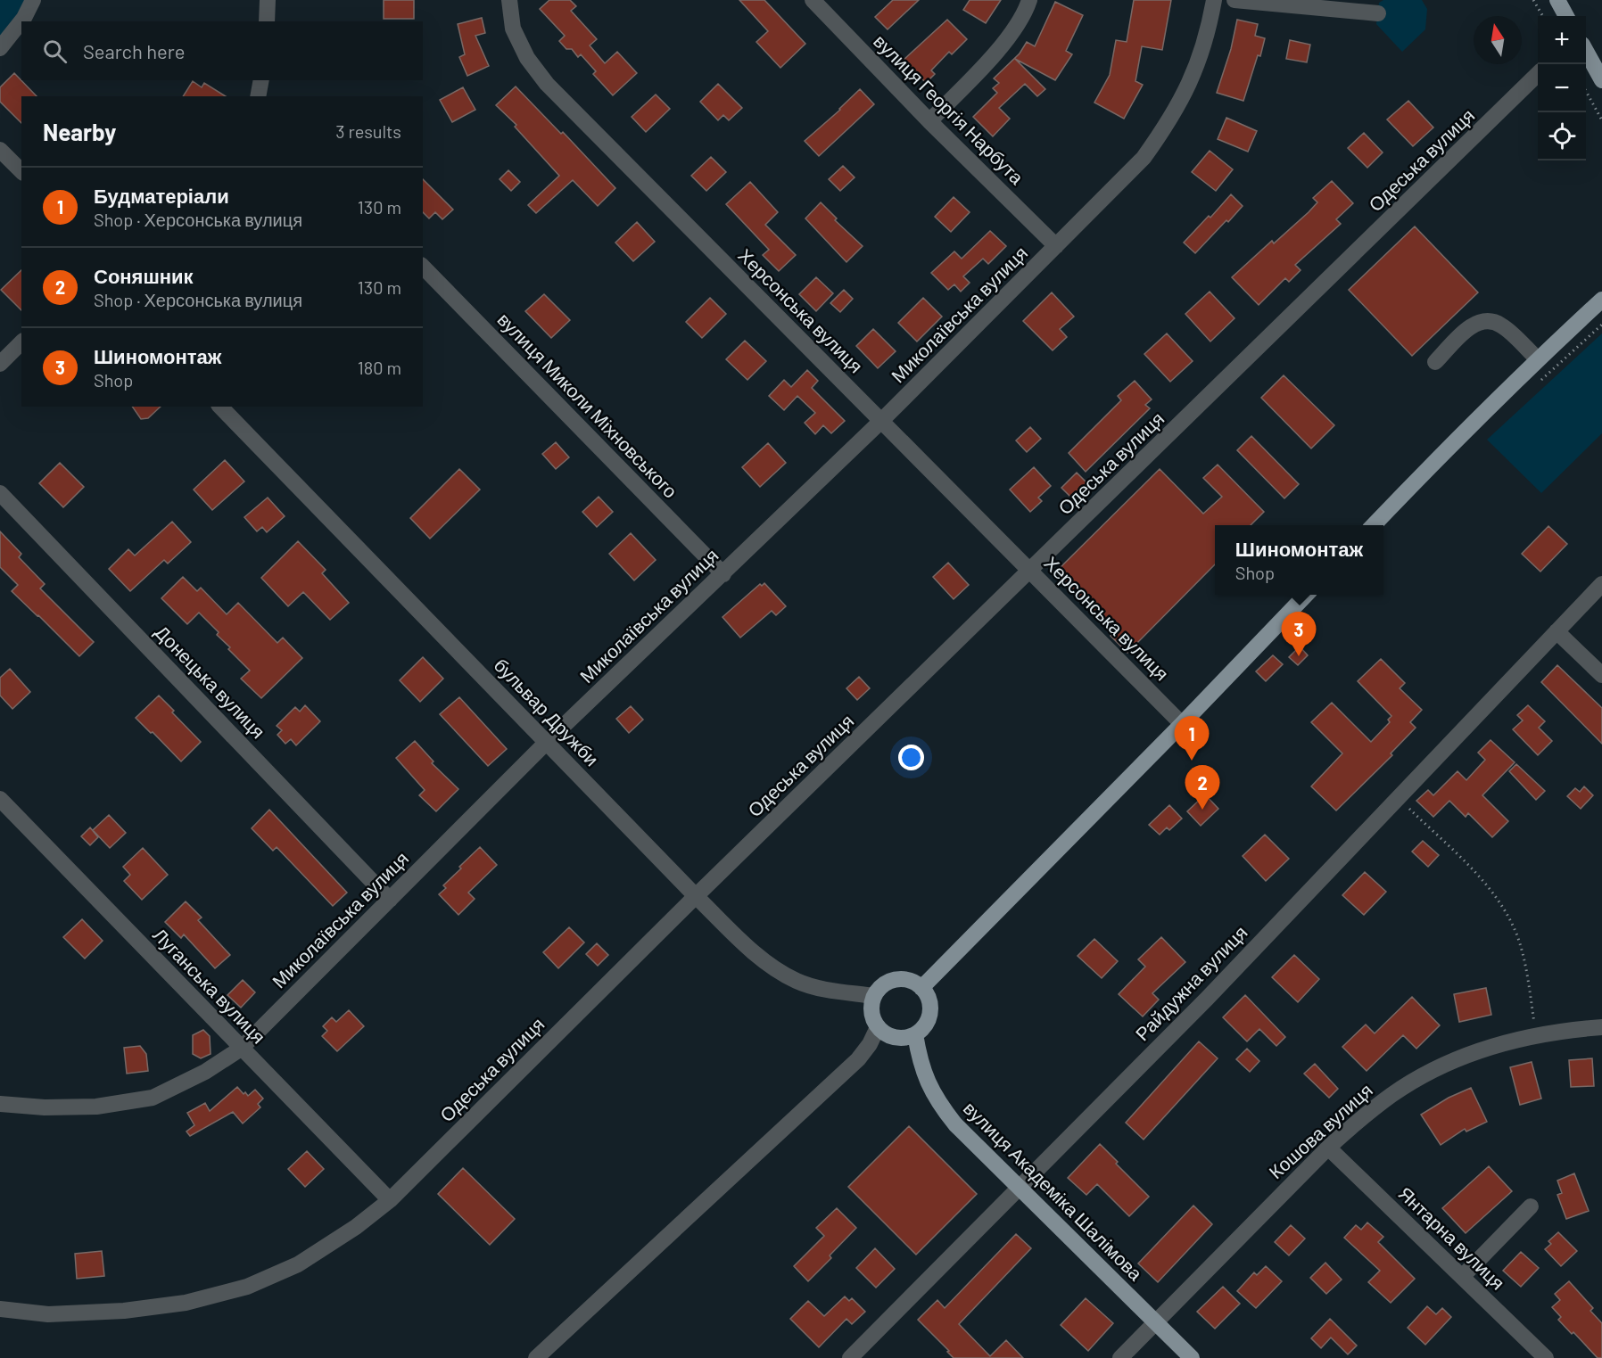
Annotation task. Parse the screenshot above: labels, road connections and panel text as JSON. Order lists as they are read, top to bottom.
{
  "streets": {
    "main road": ["вулиця Академіка Шалімова"],
    "street": [
      "вулиця Георгія Нарбута",
      "Одеська вулиця",
      "Херсонська вулиця",
      "Миколаївська вулиця",
      "вулиця Миколи Міхновського",
      "Донецька вулиця",
      "бульвар Дружби",
      "Райдужна вулиця",
      "Луганська вулиця",
      "Кошова вулиця",
      "Янтарна вулиця"
    ]
  },
  "crossings": [
    ["вулиця Георгія Нарбута", "Миколаївська вулиця"],
    ["Одеська вулиця", "Херсонська вулиця"],
    ["Одеська вулиця", "бульвар Дружби"],
    ["Одеська вулиця", "Луганська вулиця"],
    ["Херсонська вулиця", "Миколаївська вулиця"],
    ["Миколаївська вулиця", "вулиця Миколи Міхновського"],
    ["Миколаївська вулиця", "Донецька вулиця"],
    ["Миколаївська вулиця", "бульвар Дружби"],
    ["Миколаївська вулиця", "Луганська вулиця"],
    ["бульвар Дружби", "вулиця Академіка Шалімова"],
    ["Райдужна вулиця", "вулиця Академіка Шалімова"],
    ["Кошова вулиця", "вулиця Академіка Шалімова"],
    ["Кошова вулиця", "Янтарна вулиця"]
  ],
  "north": "top",
  "page": {
    "map_buttons": ["+", "−"],
    "search": "Search here",
    "heading": ["Nearby", "3 results"],
    "list": [
      {
        "mark": "1",
        "name": "Будматеріали",
        "note": "Shop · Херсонська вулиця",
        "value": "130 m"
      },
      {
        "mark": "2",
        "name": "Соняшник",
        "note": "Shop · Херсонська вулиця",
        "value": "130 m"
      },
      {
        "mark": "3",
        "name": "Шиномонтаж",
        "note": "Shop",
        "value": "180 m"
      }
    ],
    "popup": ["Шиномонтаж", "Shop"],
    "pins": ["3", "1", "2"]
  }
}
